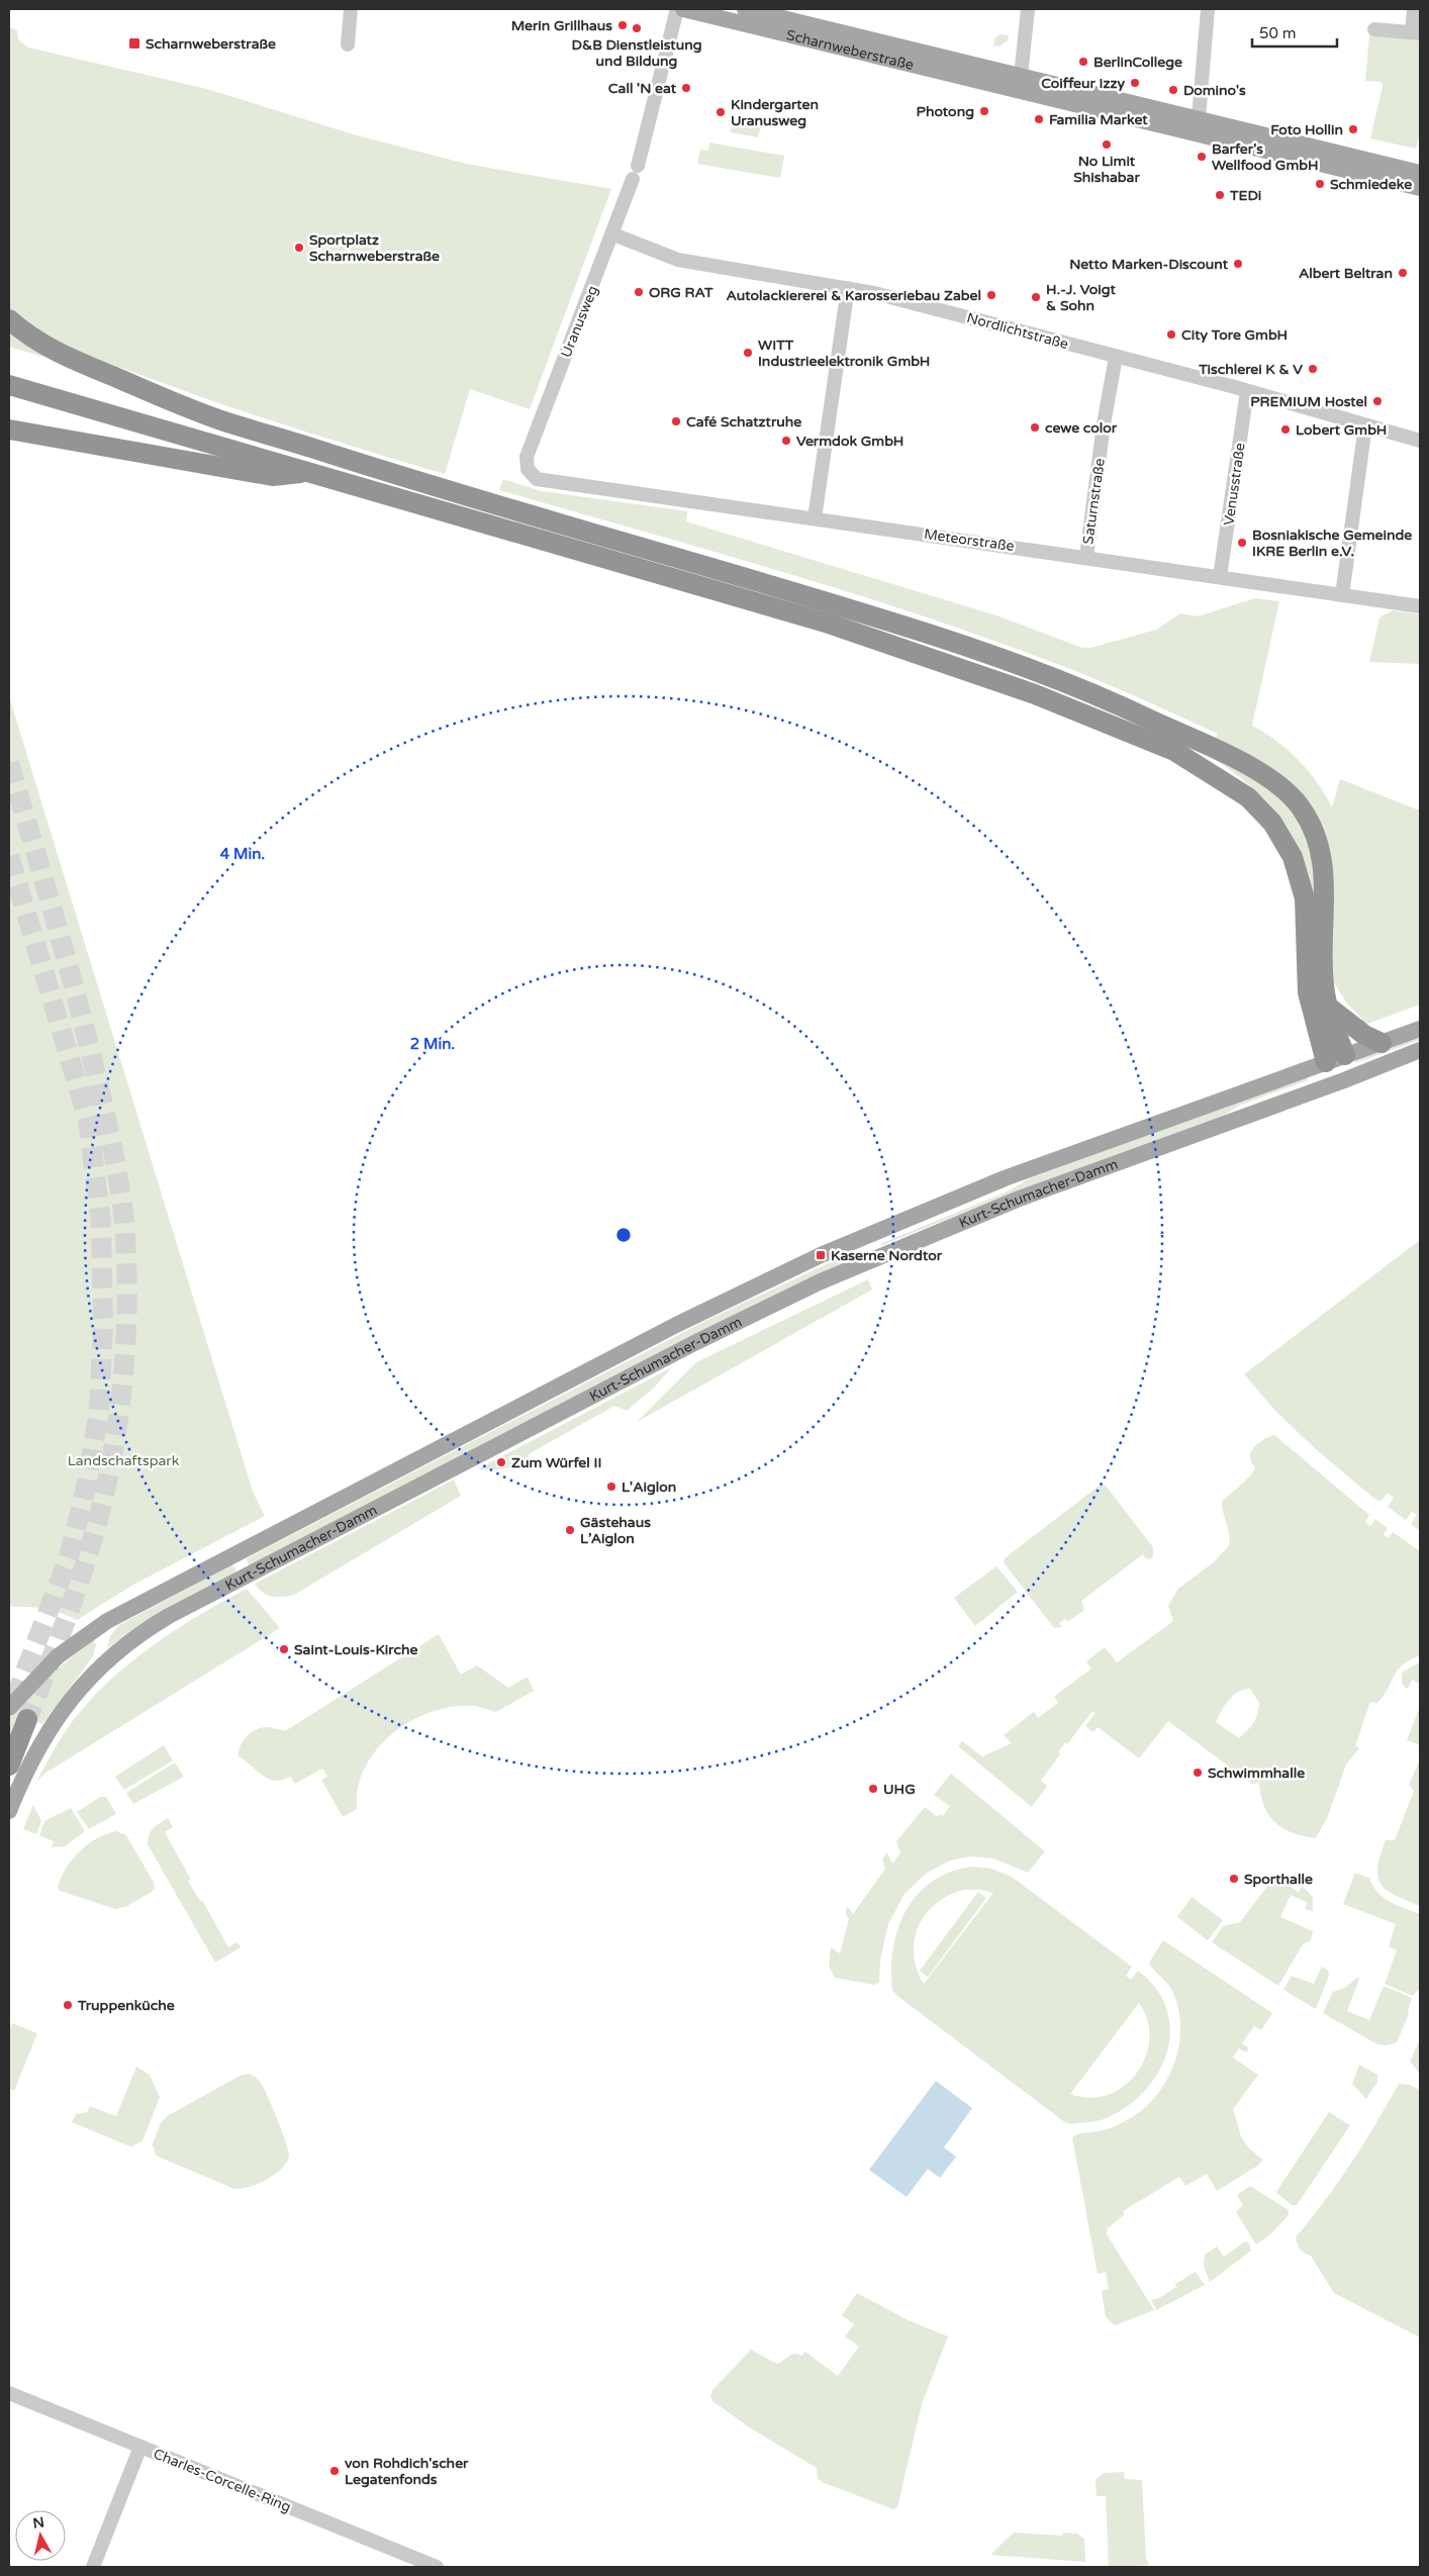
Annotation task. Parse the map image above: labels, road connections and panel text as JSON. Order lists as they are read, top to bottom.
{
  "streets": {
    "main road": ["Scharnweberstraße", "Kurt-Schumacher-Damm"],
    "street": [
      "Uranusweg",
      "Nordlichtstraße",
      "Venusstraße",
      "Saturnstraße",
      "Meteorstraße",
      "Charles-Corcelle-Ring"
    ]
  },
  "crossings": [
    ["Uranusweg", "Nordlichtstraße"],
    ["Uranusweg", "Meteorstraße"],
    ["Nordlichtstraße", "Venusstraße"],
    ["Nordlichtstraße", "Saturnstraße"],
    ["Venusstraße", "Meteorstraße"],
    ["Saturnstraße", "Meteorstraße"]
  ],
  "parks": ["Landschaftspark"],
  "places": {
    "other": [
      "Merin Grillhaus",
      "D&B Dienstleistung und Bildung",
      "BerlinCollege",
      "Coiffeur Izzy",
      "Call 'N eat",
      "Domino's",
      "Photong",
      "Kindergarten Uranusweg",
      "Familia Market",
      "Foto Hollin",
      "No Limit Shishabar",
      "Barfer's Wellfood GmbH",
      "Schmiedeke",
      "TEDi",
      "Sportplatz Scharnweberstraße",
      "Netto Marken-Discount",
      "Albert Beltran",
      "ORG RAT",
      "Autolackiererei & Karosseriebau Zabel",
      "H.-J. Voigt & Sohn",
      "City Tore GmbH",
      "WITT Industrieelektronik GmbH",
      "Tischlerei K & V",
      "PREMIUM Hostel",
      "Café Schatztruhe",
      "cewe color",
      "Lobert GmbH",
      "Vermdok GmbH",
      "Bosniakische Gemeinde IKRE Berlin e.V.",
      "Zum Würfel II",
      "L'Aiglon",
      "Gästehaus L’Aiglon",
      "Saint-Louis-Kirche",
      "Schwimmhalle",
      "UHG",
      "Sporthalle",
      "Truppenküche",
      "von Rohdich'scher Legatenfonds"
    ],
    "transit": ["Scharnweberstraße", "Kaserne Nordtor"]
  },
  "scale_bar": "50 m",
  "north": "top",
  "rings": ["4 Min.", "2 Min."]
}
